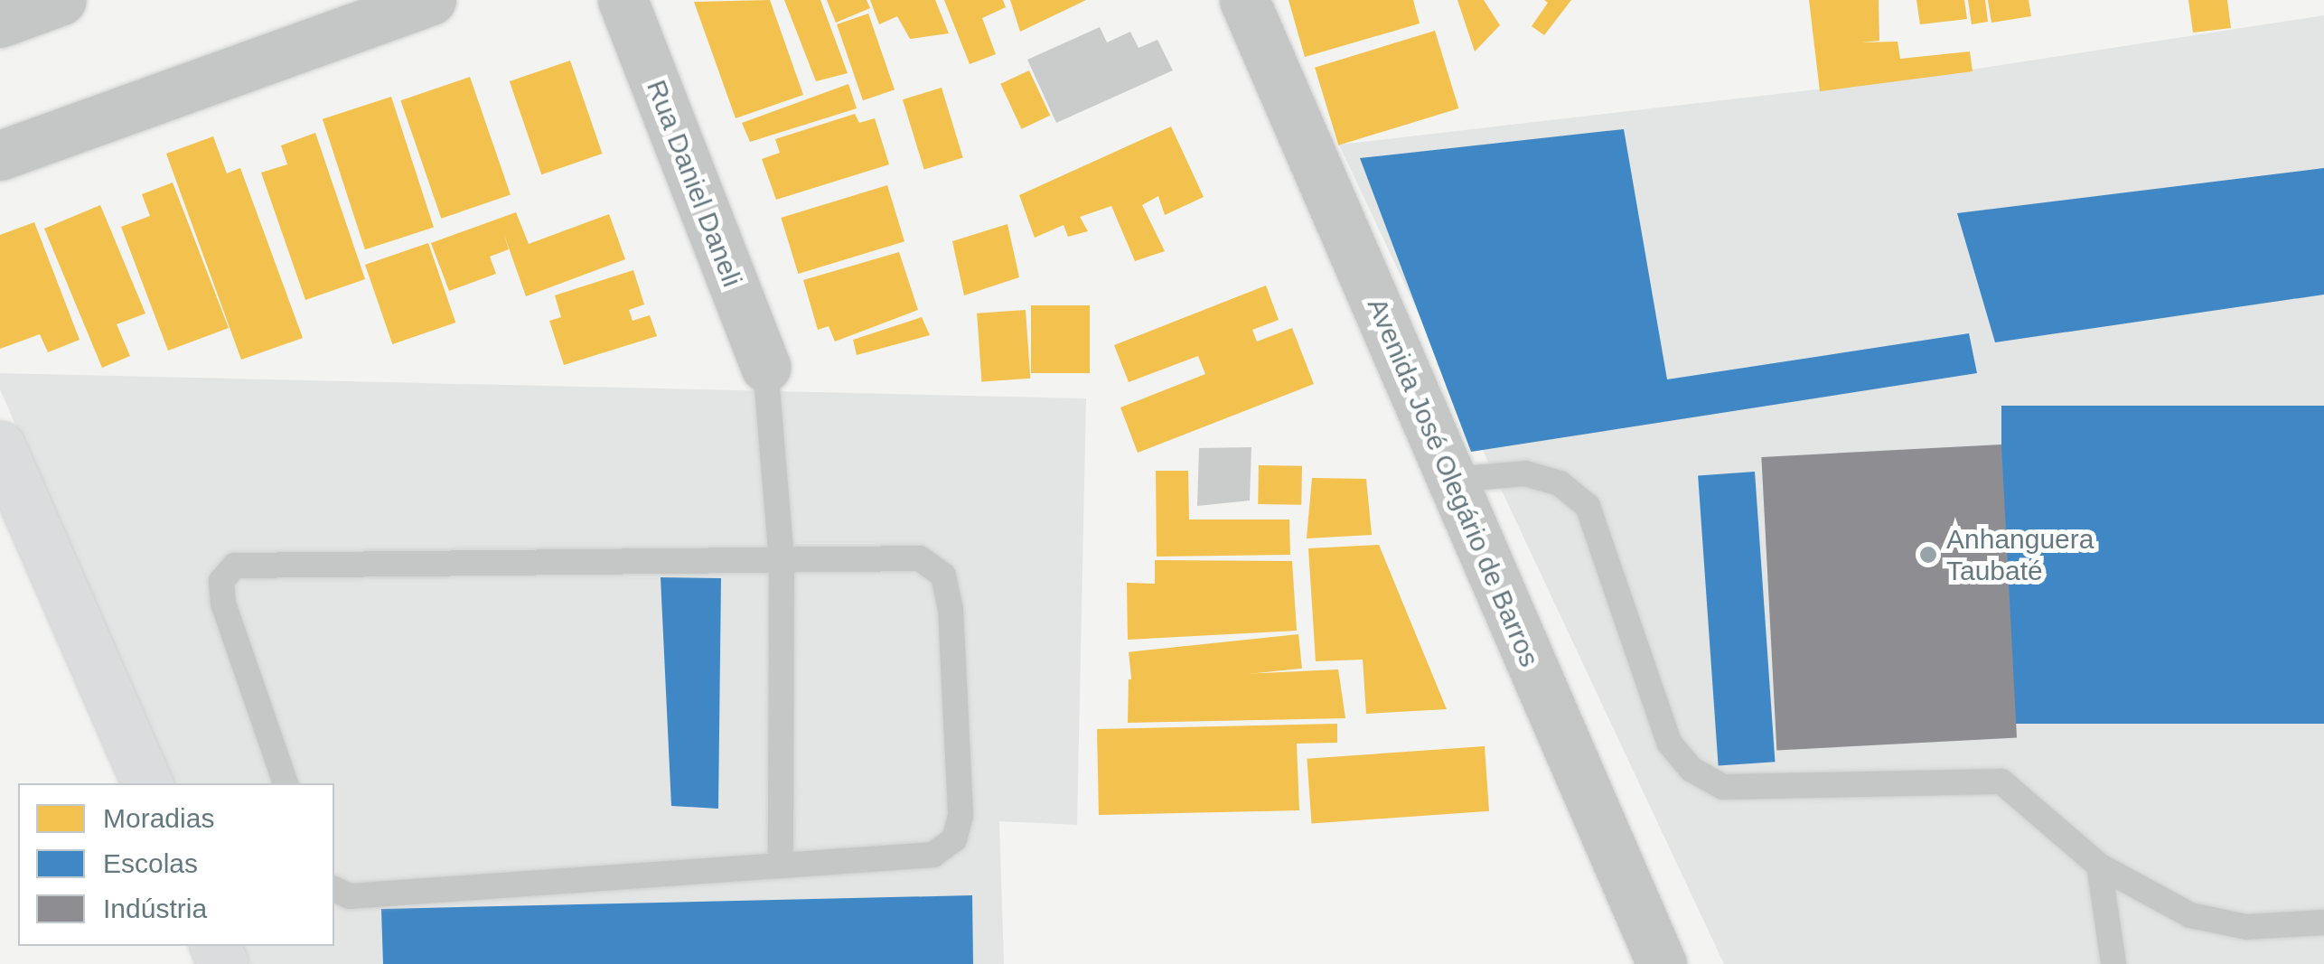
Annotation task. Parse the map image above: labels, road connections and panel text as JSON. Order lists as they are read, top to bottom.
{
  "streets": {
    "street": ["Rua Daniel Daneli", "Avenida José Olegário de Barros"]
  },
  "places": ["Anhanguera Taubaté"],
  "legend": ["Moradias", "Escolas", "Indústria"]
}
